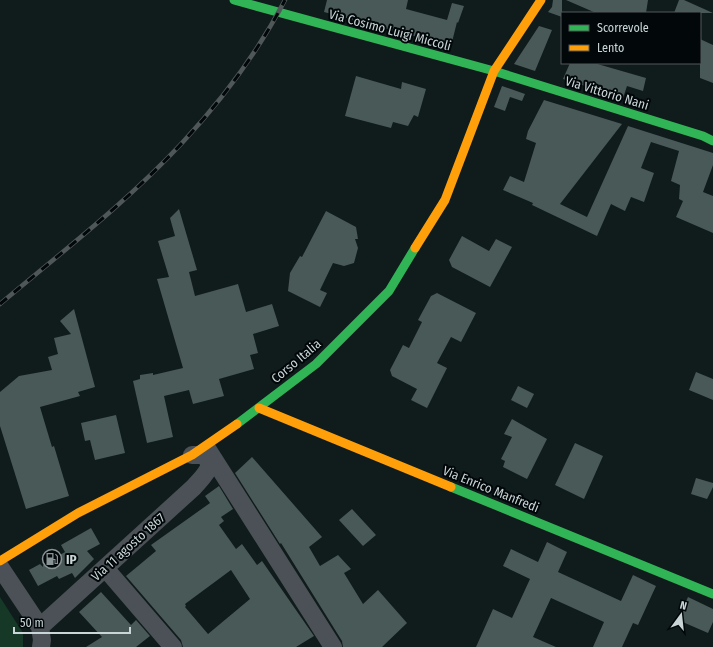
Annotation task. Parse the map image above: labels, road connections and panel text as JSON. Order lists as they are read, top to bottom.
{
  "streets": {
    "street": [
      "Via Cosimo Luigi Miccoli",
      "Via Vittorio Nani",
      "Corso Italia",
      "Via Enrico Manfredi",
      "Via 11 agosto 1867"
    ]
  },
  "crossings": [
    ["Via Cosimo Luigi Miccoli", "Via Vittorio Nani"],
    ["Via Cosimo Luigi Miccoli", "Corso Italia"],
    ["Via Vittorio Nani", "Corso Italia"],
    ["Corso Italia", "Via Enrico Manfredi"],
    ["Corso Italia", "Via 11 agosto 1867"]
  ],
  "places": {
    "fuel station": ["IP"]
  },
  "legend": ["Scorrevole", "Lento"],
  "scale_bar": "50 m",
  "north": "top"
}
